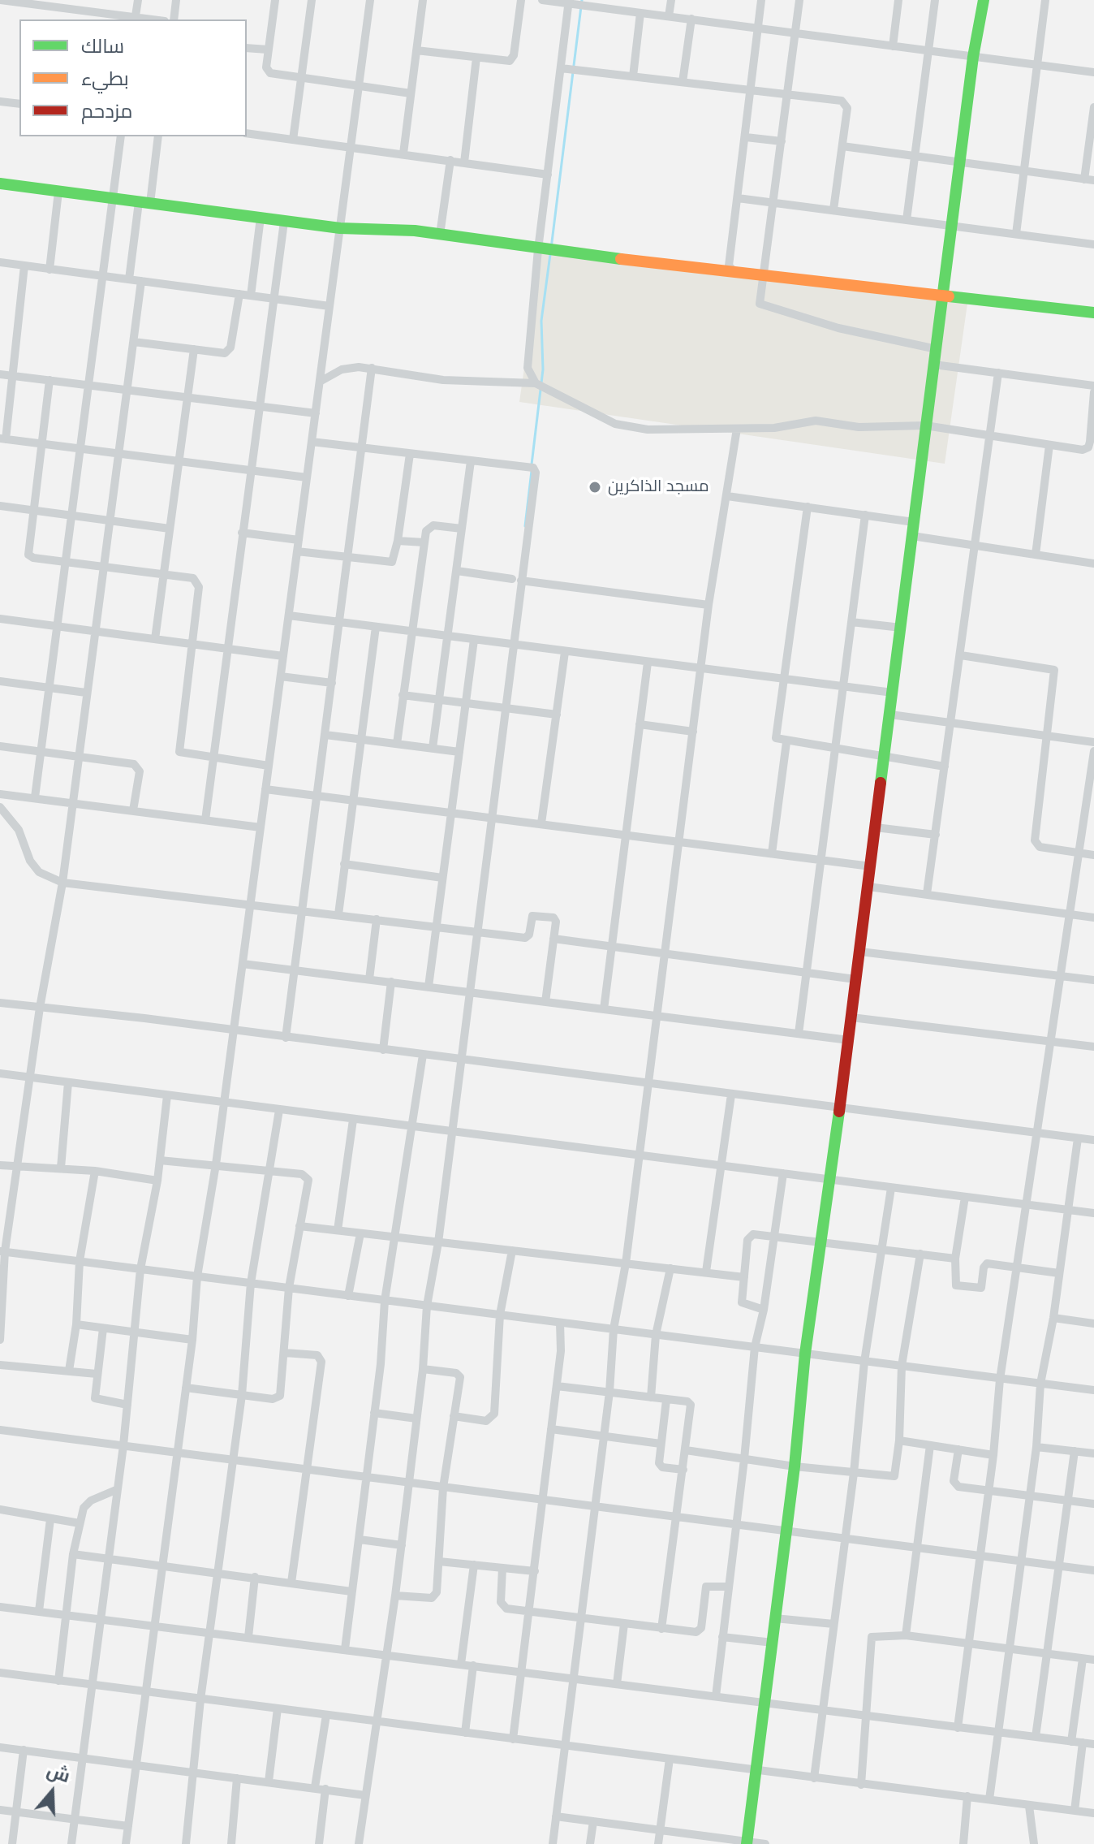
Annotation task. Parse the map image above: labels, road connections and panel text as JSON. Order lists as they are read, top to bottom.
{
  "places": ["مسجد الذاكرين"],
  "legend": ["سالك", "بطيء", "مزدحم"],
  "north": "top"
}
